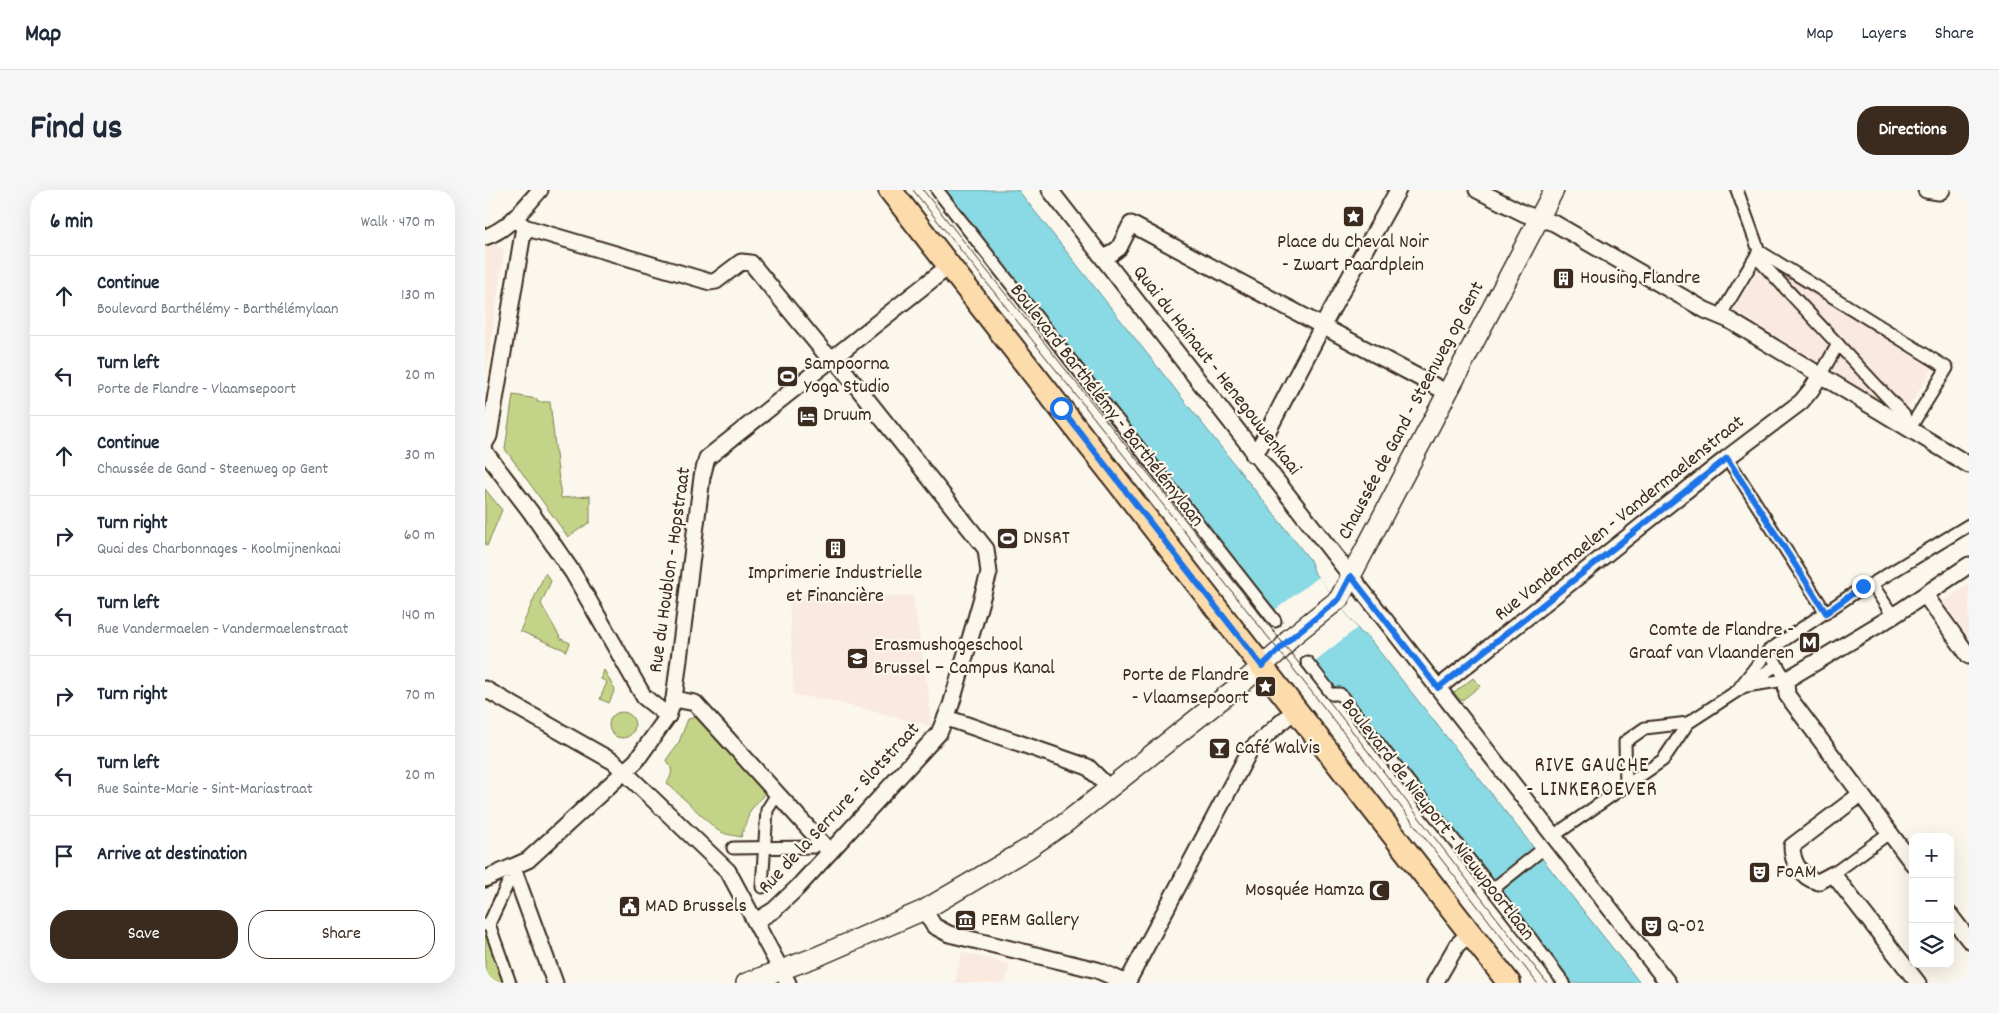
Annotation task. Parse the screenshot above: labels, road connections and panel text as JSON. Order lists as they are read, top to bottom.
{
  "streets": {
    "main road": ["Boulevard Barthélémy - Barthélémylaan"],
    "street": [
      "Quai du Hainaut - Henegouwenkaai",
      "Chaussée de Gand - Steenweg op Gent",
      "Rue Vandermaelen - Vandermaelenstraat",
      "Rue du Houblon - Hopstraat",
      "Rue de la Serrure - Slotstraat",
      "Boulevard de Nieuport - Nieuwpoortlaan"
    ]
  },
  "crossings": [
    ["Quai du Hainaut - Henegouwenkaai", "Chaussée de Gand - Steenweg op Gent"],
    ["Quai du Hainaut - Henegouwenkaai", "Rue Vandermaelen - Vandermaelenstraat"],
    ["Boulevard Barthélémy - Barthélémylaan", "Chaussée de Gand - Steenweg op Gent"],
    ["Boulevard Barthélémy - Barthélémylaan", "Rue du Houblon - Hopstraat"],
    ["Rue du Houblon - Hopstraat", "Rue de la Serrure - Slotstraat"]
  ],
  "districts": ["RIVE GAUCHE - LINKEROEVER"],
  "places": {
    "place": ["Place du Cheval Noir - Zwart Paardplein", "Porte de Flandre - Vlaamsepoort"],
    "building": ["Housing Flandre", "Imprimerie Industrielle et Financière"],
    "sports": ["Sampoorna Yoga Studio", "DNSRT"],
    "hotel": ["Druum"],
    "metro station": ["Comte de Flandre - Graaf van Vlaanderen"],
    "school or university": ["Erasmushogeschool Brussel – Campus Kanal"],
    "bar": ["Café Walvis"],
    "theatre": ["FoAM", "Q-02"],
    "mosque": ["Mosquée Hamza"],
    "public building": ["MAD Brussels"],
    "museum": ["PERM Gallery"]
  },
  "page": {
    "header": "Map",
    "nav": ["Map", "Layers", "Share"],
    "title": "Find us",
    "buttons": [
      "Directions",
      ["Save", "Share"]
    ],
    "heading": ["6 min", "Walk · 470 m"],
    "list": [
      ["Continue", "Boulevard Barthélémy - Barthélémylaan", "130 m"],
      ["Turn left", "Porte de Flandre - Vlaamsepoort", "20 m"],
      ["Continue", "Chaussée de Gand - Steenweg op Gent", "30 m"],
      ["Turn right", "Quai des Charbonnages - Koolmijnenkaai", "60 m"],
      ["Turn left", "Rue Vandermaelen - Vandermaelenstraat", "140 m"],
      ["Turn right", "70 m"],
      ["Turn left", "Rue Sainte-Marie - Sint-Mariastraat", "20 m"],
      "Arrive at destination"
    ],
    "map_buttons": ["+", "−"]
  }
}
